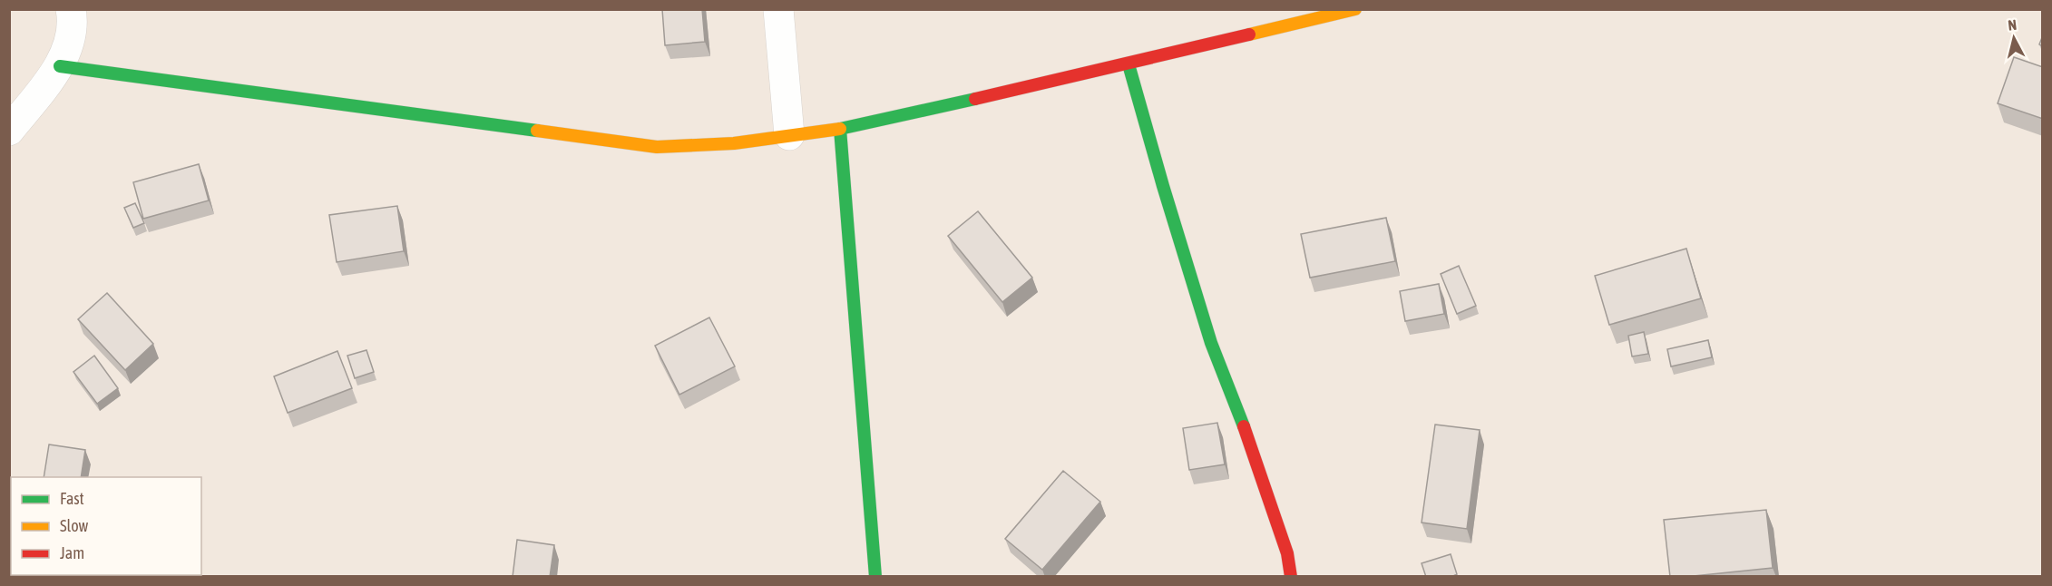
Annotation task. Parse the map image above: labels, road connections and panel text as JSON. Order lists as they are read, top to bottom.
{
  "legend": ["Fast", "Slow", "Jam"],
  "north": "top"
}
